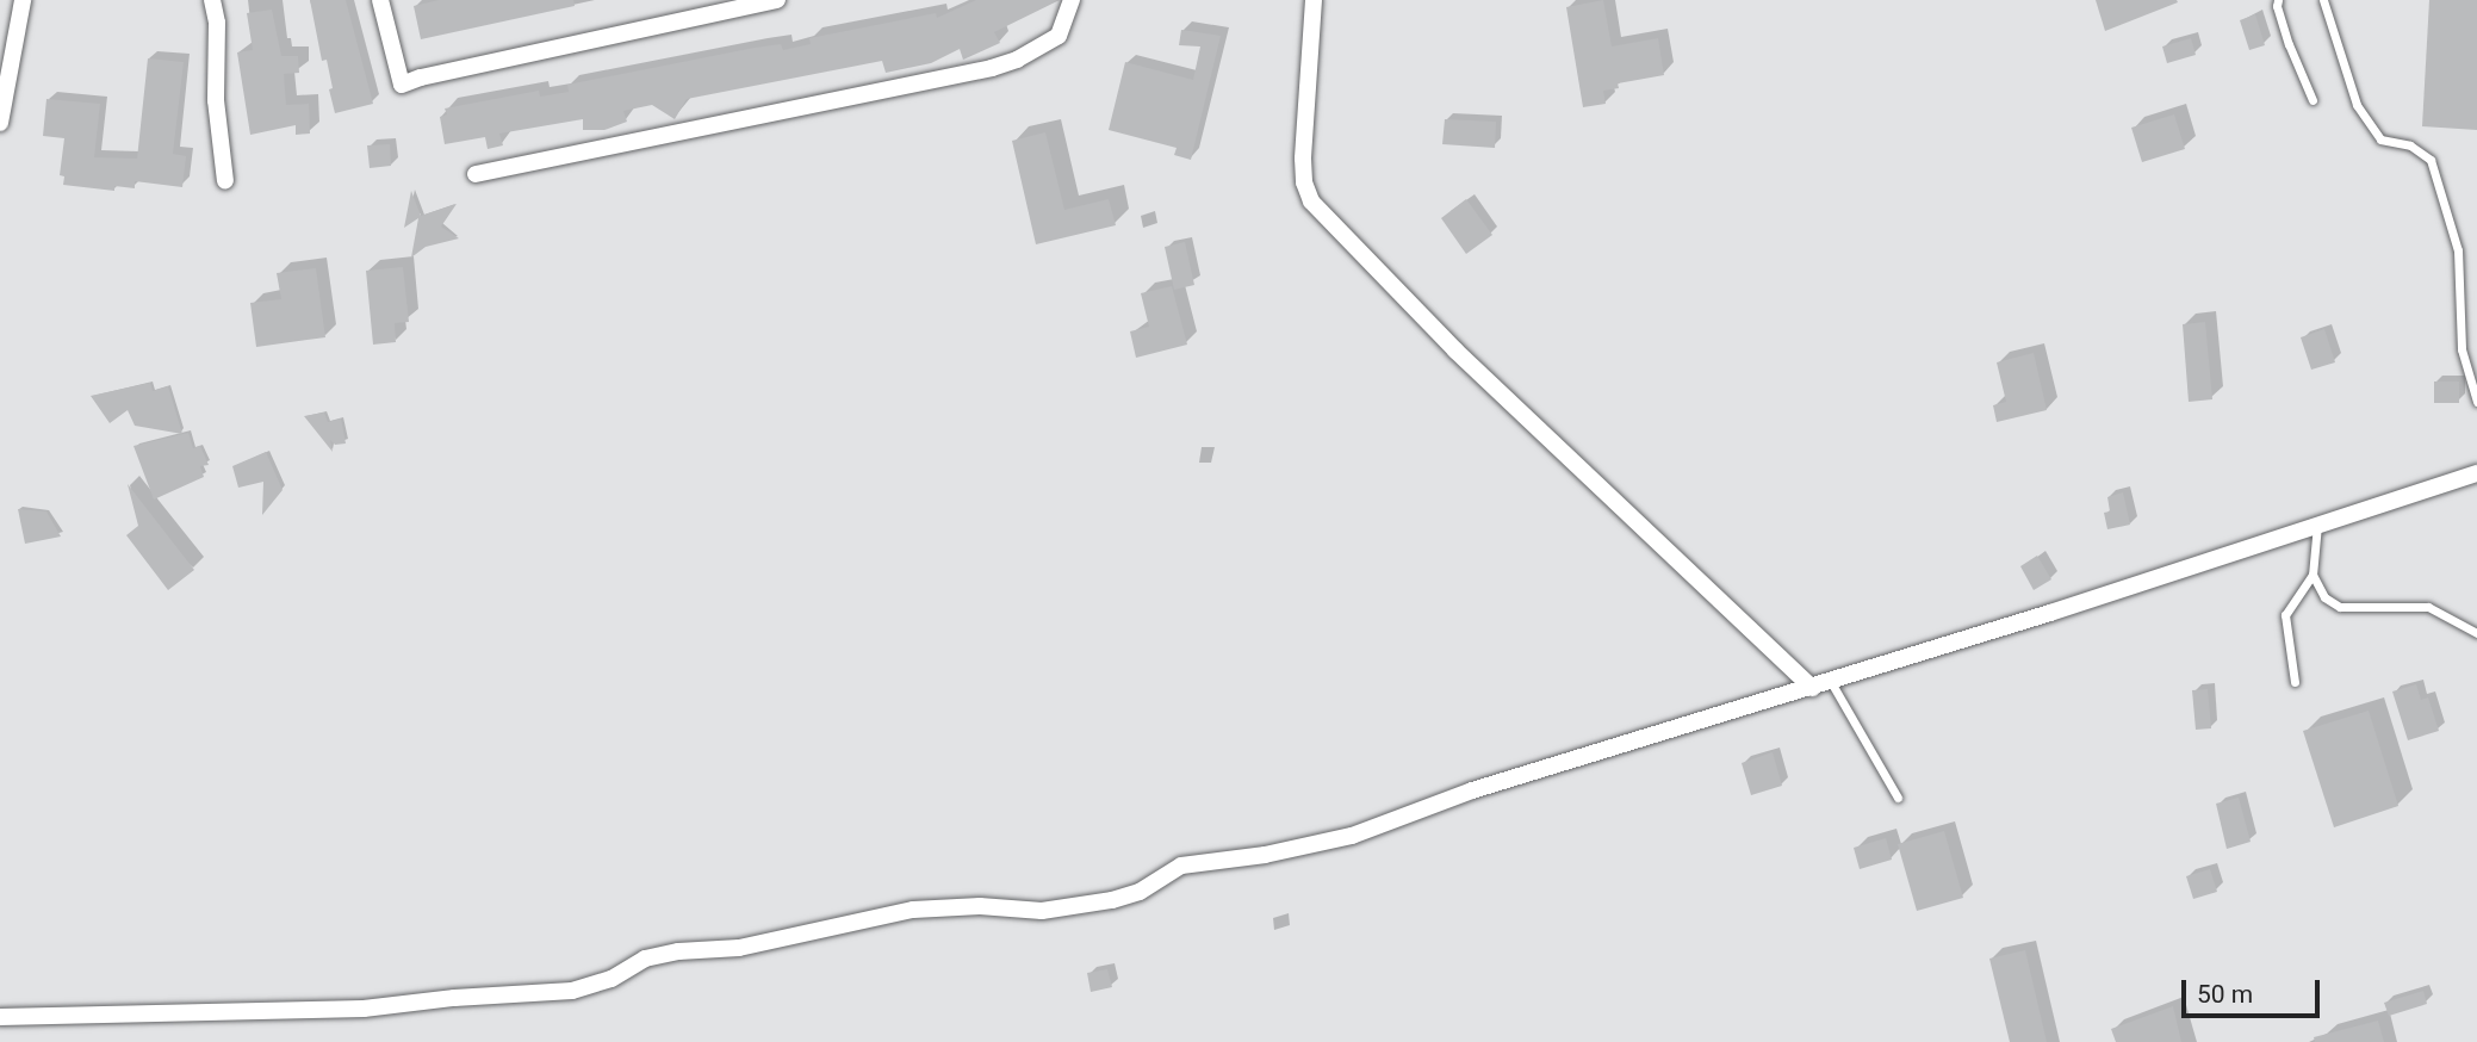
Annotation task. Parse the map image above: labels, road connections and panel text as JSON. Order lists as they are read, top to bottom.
{
  "scale_bar": "50 m"
}
